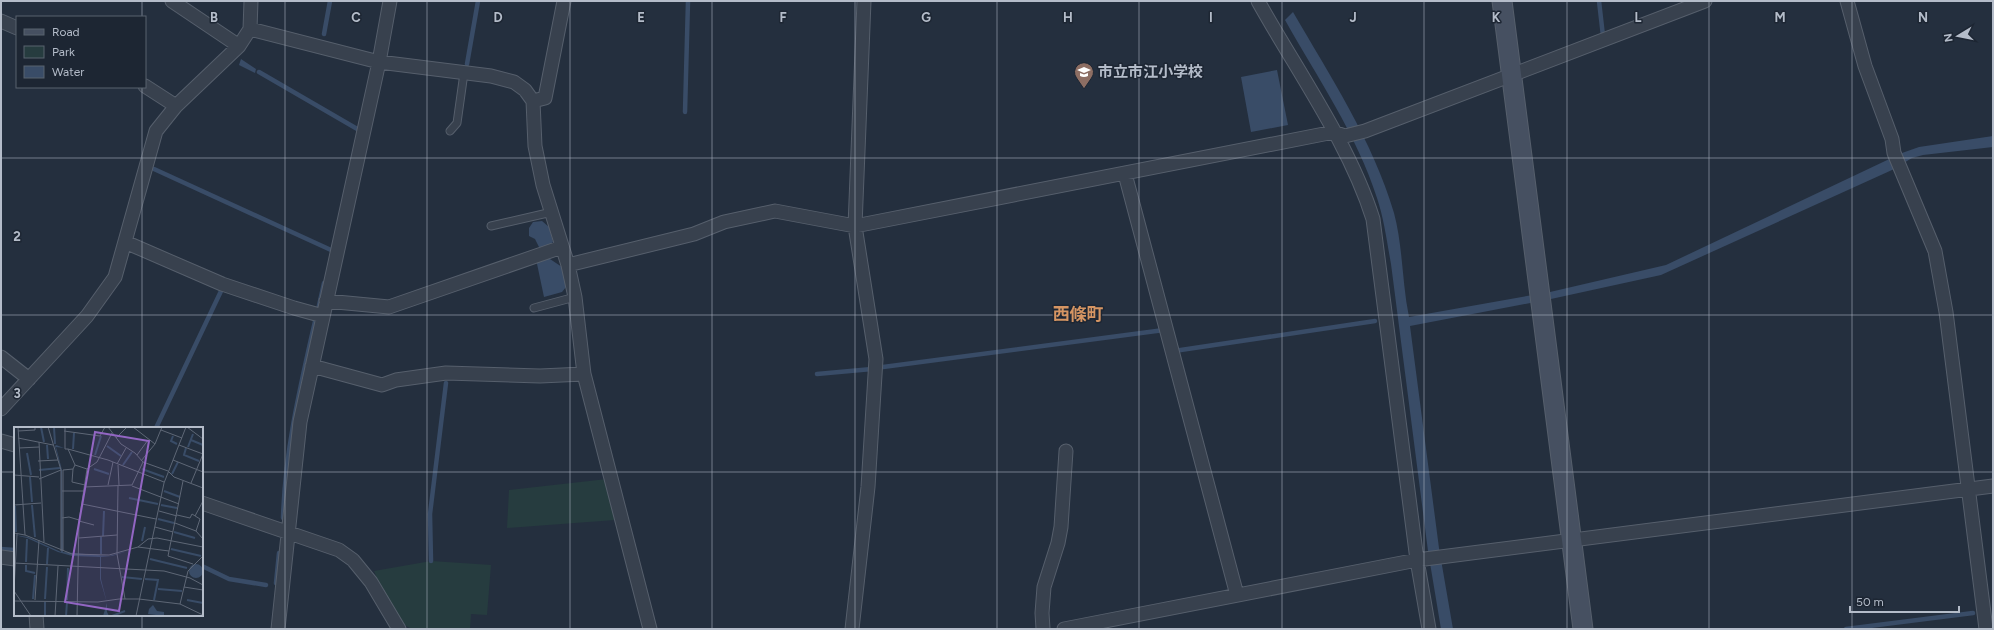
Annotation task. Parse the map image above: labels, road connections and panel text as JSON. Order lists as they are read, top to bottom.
{
  "districts": ["西條町"],
  "places": {
    "school or university": ["市立市江小学校"]
  },
  "legend": ["Road", "Park", "Water"],
  "scale_bar": "50 m",
  "north": "left",
  "grid": {
    "columns": [
      "B",
      "C",
      "D",
      "E",
      "F",
      "G",
      "H",
      "I",
      "J",
      "K",
      "L",
      "M",
      "N"
    ],
    "rows": ["2", "3"]
  }
}
